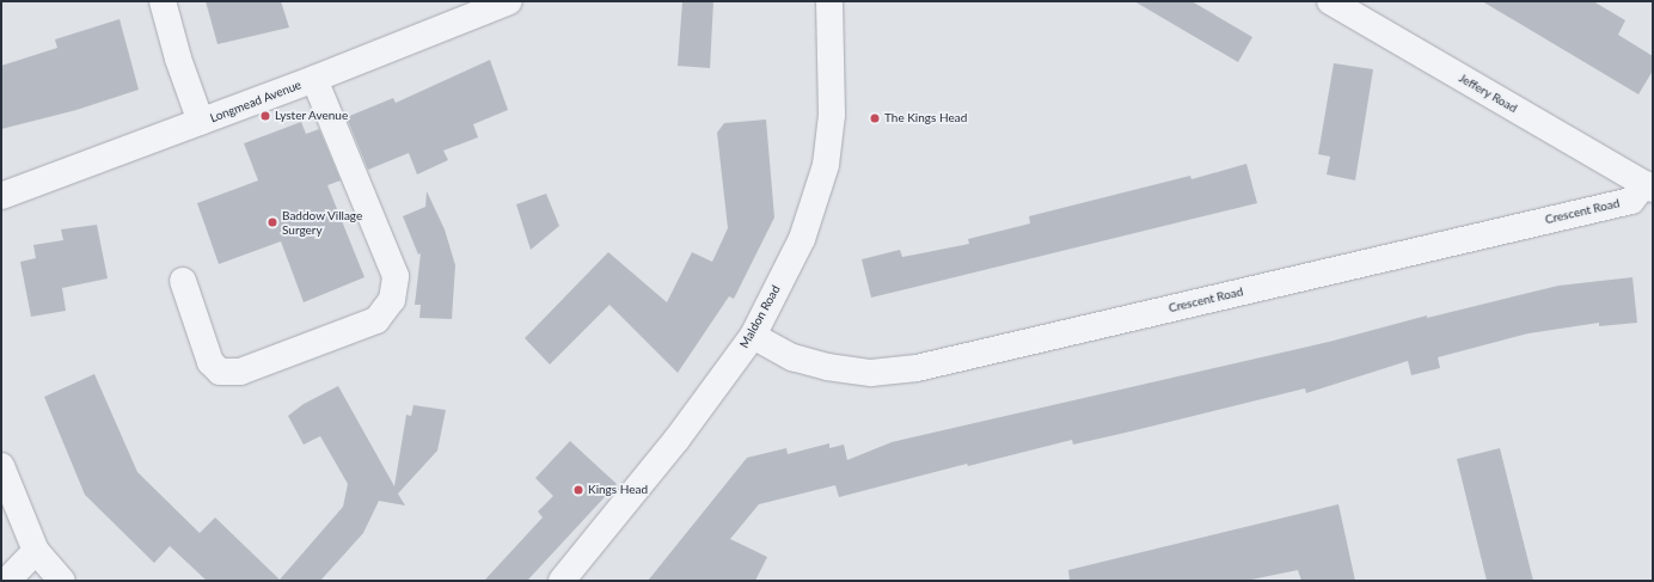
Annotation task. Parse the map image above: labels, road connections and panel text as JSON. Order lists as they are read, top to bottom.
{
  "streets": {
    "street": [
      "Jeffery Road",
      "Longmead Avenue",
      "Crescent Road",
      "Maldon Road"
    ]
  },
  "crossings": [
    ["Jeffery Road", "Crescent Road"],
    ["Crescent Road", "Maldon Road"]
  ],
  "places": [
    "Lyster Avenue",
    "The Kings Head",
    "Baddow Village Surgery",
    "Kings Head"
  ]
}
